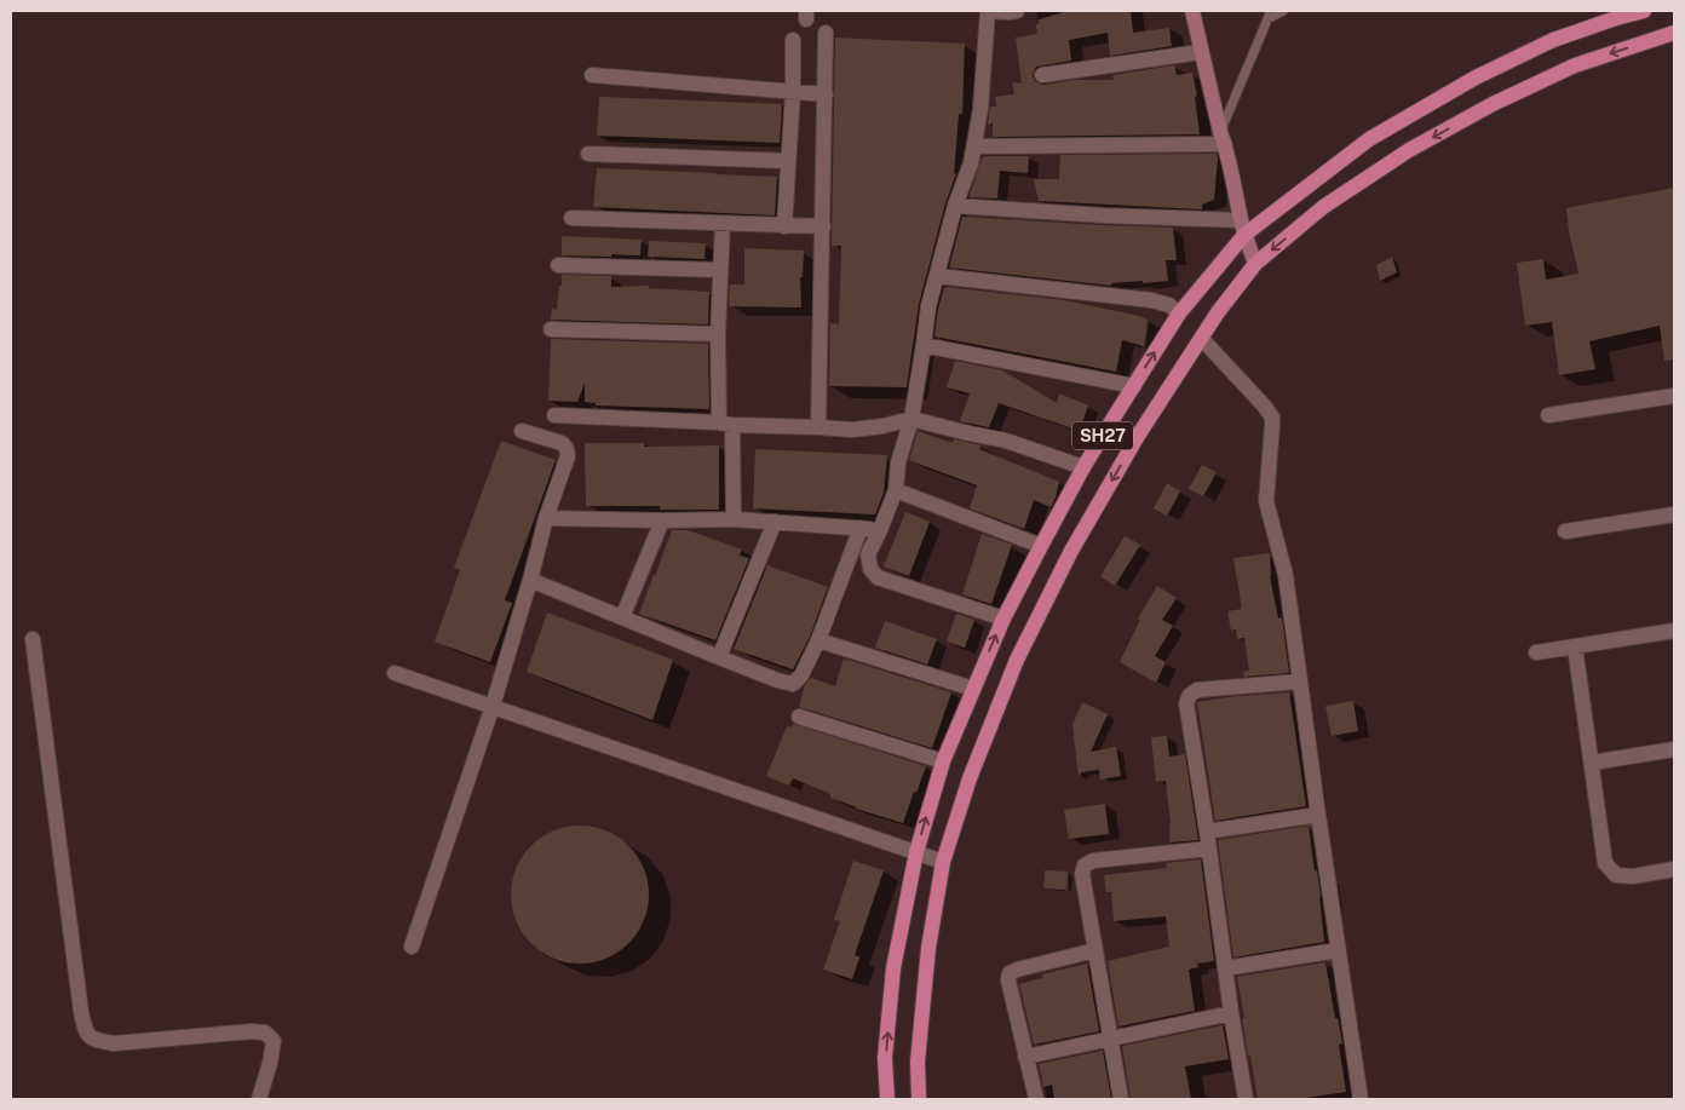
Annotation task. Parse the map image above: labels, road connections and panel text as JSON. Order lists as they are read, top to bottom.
{
  "streets": {
    "main road": ["SH27"]
  }
}
